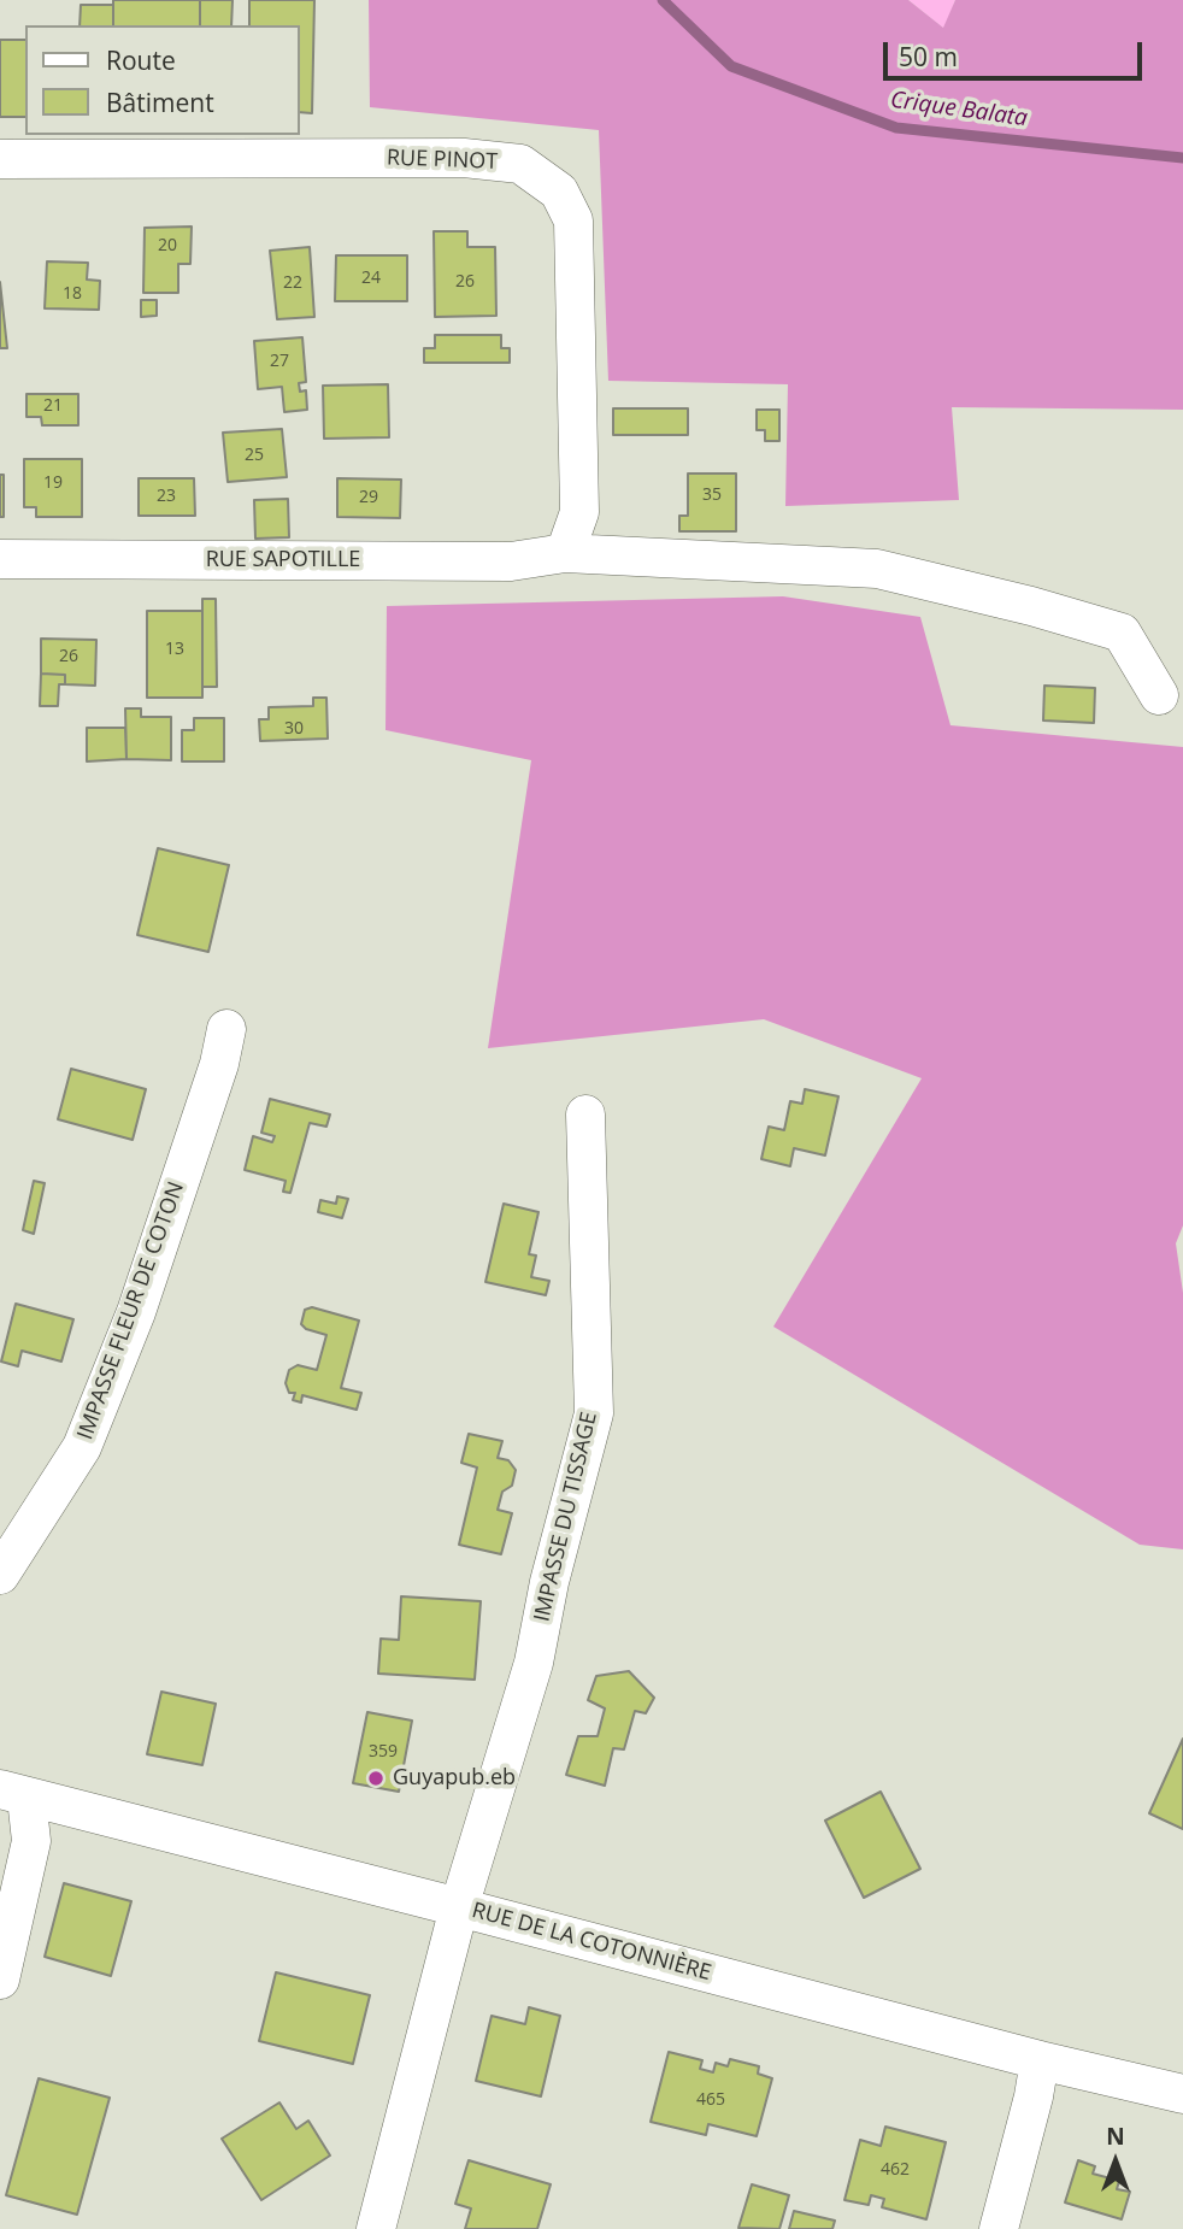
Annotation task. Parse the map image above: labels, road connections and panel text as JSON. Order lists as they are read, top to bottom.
{
  "streets": {
    "street": [
      "RUE PINOT",
      "RUE SAPOTILLE",
      "IMPASSE FLEUR DE COTON",
      "IMPASSE DU TISSAGE",
      "RUE DE LA COTONNIÈRE"
    ]
  },
  "crossings": [
    ["RUE PINOT", "RUE SAPOTILLE"],
    ["IMPASSE DU TISSAGE", "RUE DE LA COTONNIÈRE"]
  ],
  "water": ["Crique Balata"],
  "places": ["Guyapub.eb"],
  "house_numbers": [
    "20",
    "24",
    "26",
    "22",
    "18",
    "27",
    "21",
    "25",
    "19",
    "35",
    "23",
    "29",
    "13",
    "26",
    "30",
    "359",
    "465",
    "462"
  ],
  "legend": ["Route", "Bâtiment"],
  "scale_bar": "50 m",
  "north": "top"
}
